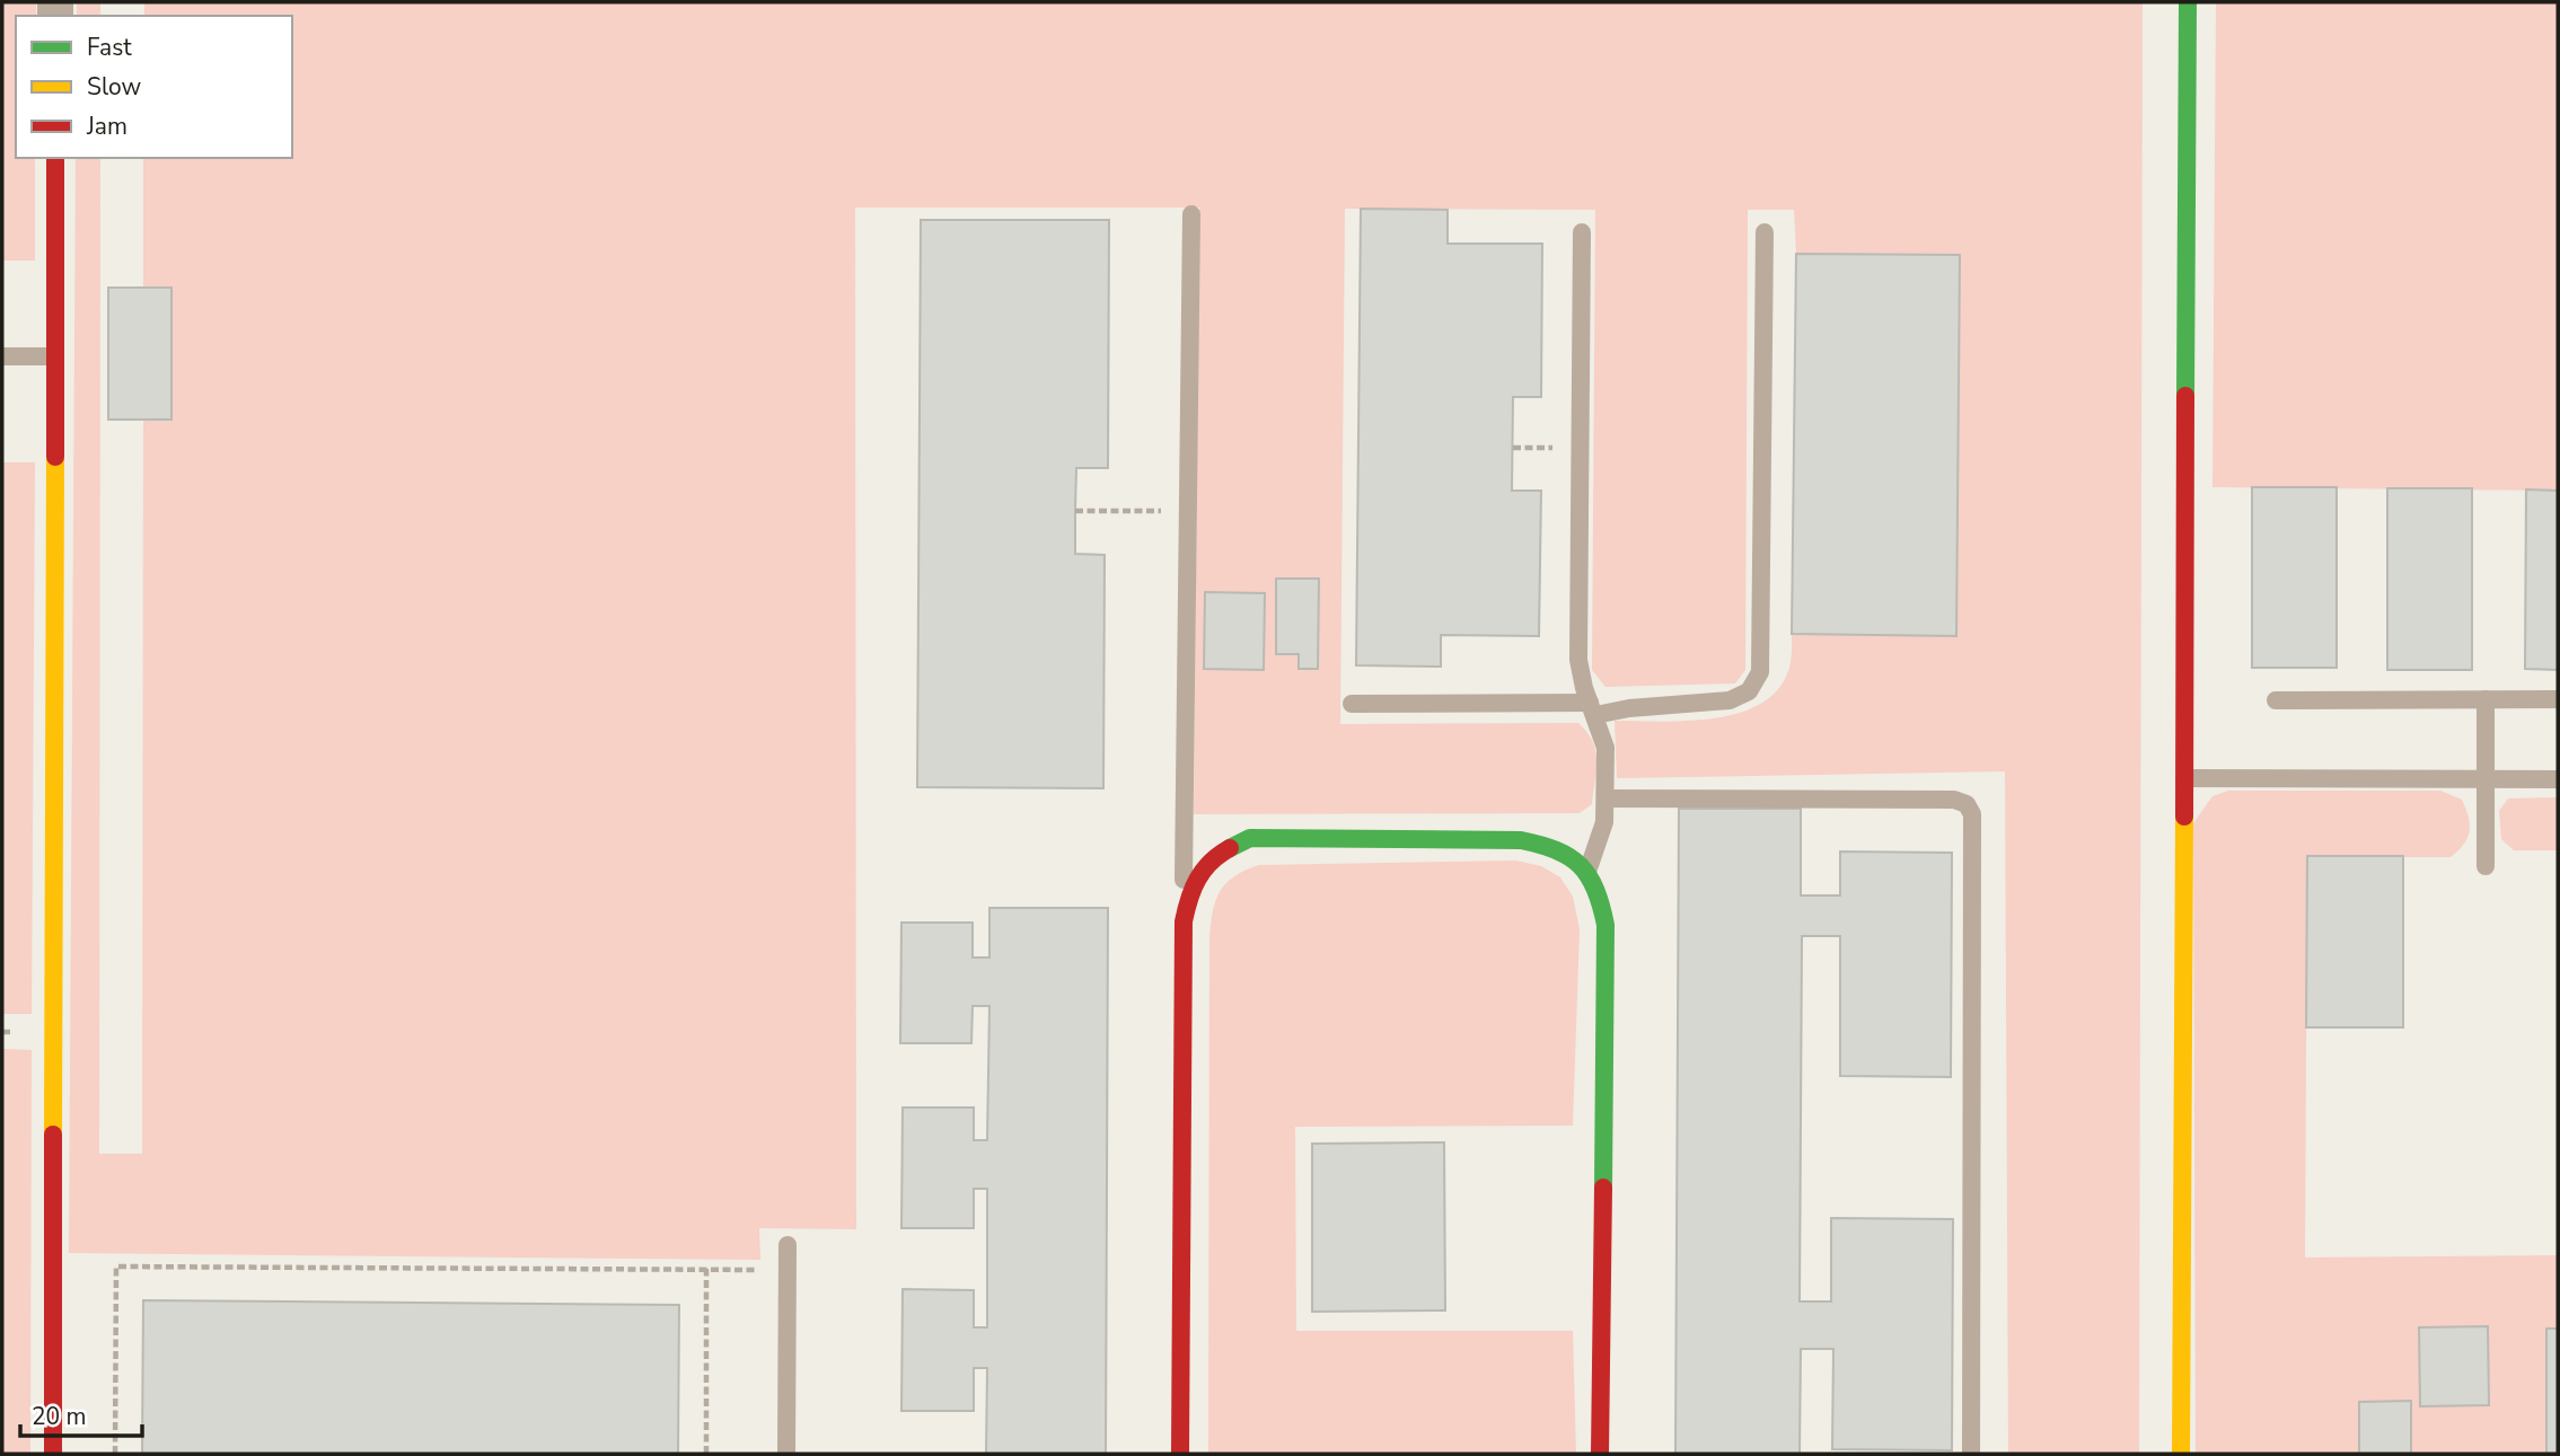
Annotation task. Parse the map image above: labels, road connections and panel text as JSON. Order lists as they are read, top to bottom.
{
  "legend": ["Fast", "Slow", "Jam"],
  "scale_bar": "20 m"
}
